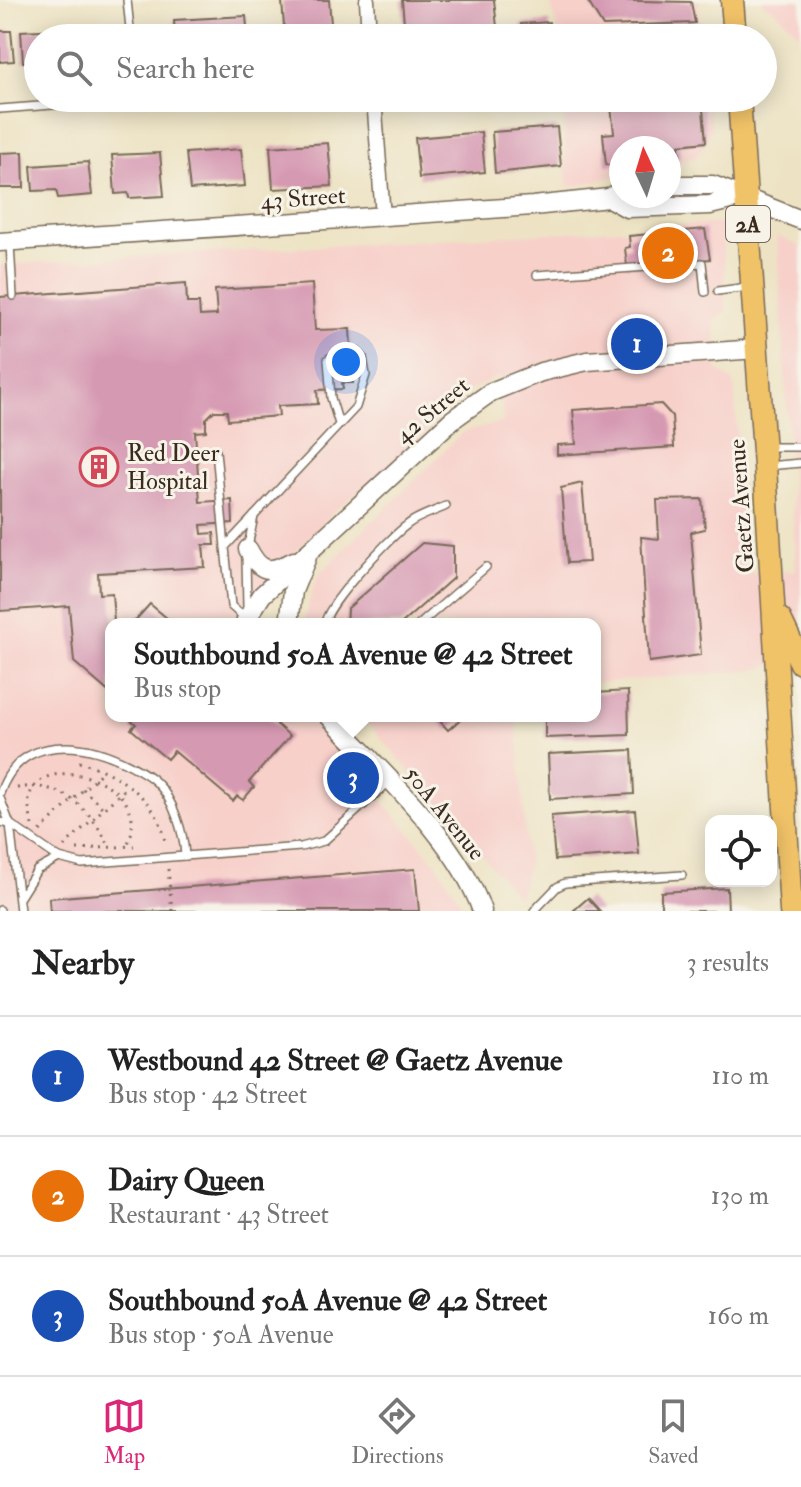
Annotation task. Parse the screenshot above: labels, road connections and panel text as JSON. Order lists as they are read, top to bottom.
{
  "streets": {
    "main road": ["2A", "Gaetz Avenue"],
    "street": ["43 Street", "42 Street", "50A Avenue"]
  },
  "crossings": [
    ["43 Street", "Gaetz Avenue"],
    ["42 Street", "Gaetz Avenue"]
  ],
  "places": {
    "building": ["Red Deer Hospital"]
  },
  "north": "top",
  "page": {
    "search": "Search here",
    "pins": ["2", "1", "3"],
    "popup": ["Southbound 50A Avenue @ 42 Street", "Bus stop"],
    "heading": ["Nearby", "3 results"],
    "list": [
      {
        "mark": "1",
        "name": "Westbound 42 Street @ Gaetz Avenue",
        "note": "Bus stop · 42 Street",
        "value": "110 m"
      },
      {
        "mark": "2",
        "name": "Dairy Queen",
        "note": "Restaurant · 43 Street",
        "value": "130 m"
      },
      {
        "mark": "3",
        "name": "Southbound 50A Avenue @ 42 Street",
        "note": "Bus stop · 50A Avenue",
        "value": "160 m"
      }
    ],
    "nav": ["Map", "Directions", "Saved"]
  }
}
